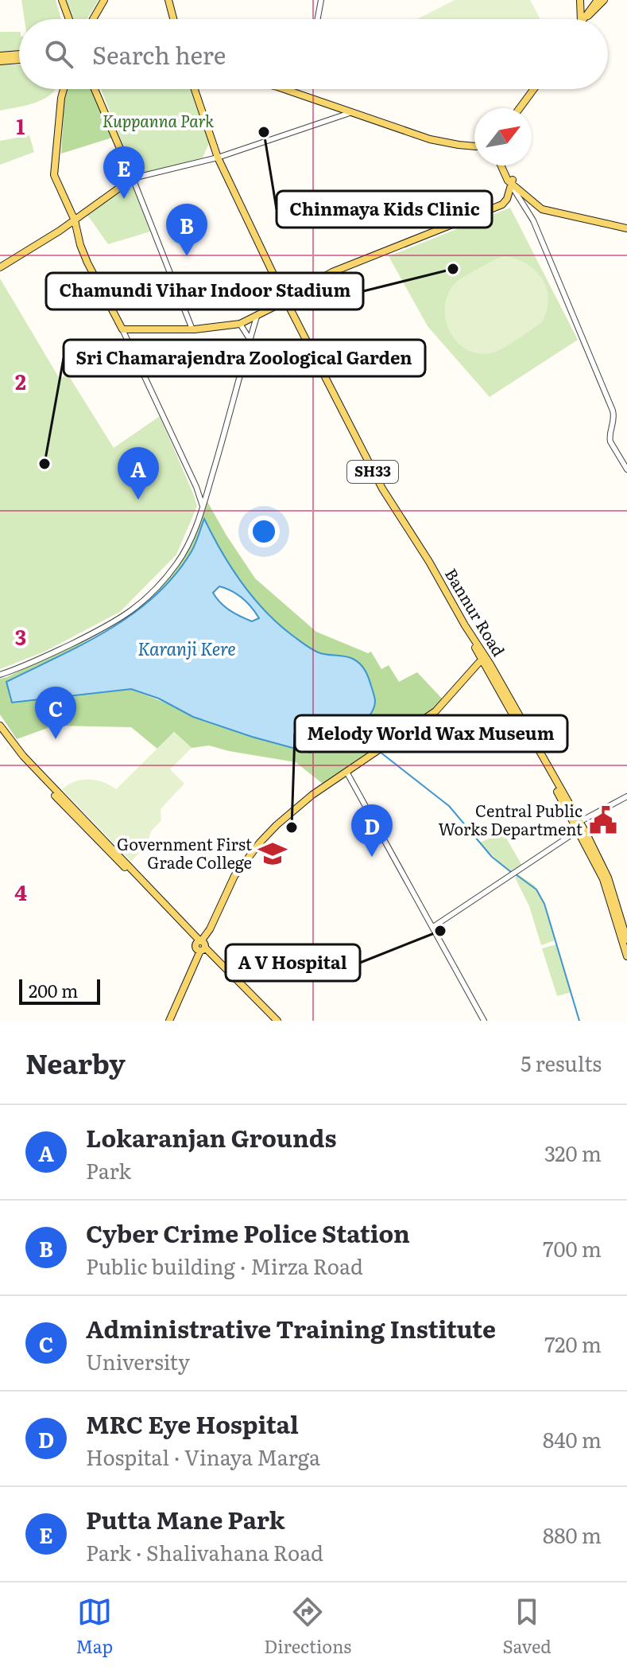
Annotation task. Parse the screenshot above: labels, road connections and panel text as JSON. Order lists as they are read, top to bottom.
{
  "streets": {
    "main road": ["SH33", "Bannur Road"]
  },
  "water": ["Karanji Kere"],
  "parks": ["Kuppanna Park"],
  "places": {
    "other": [
      "Chinmaya Kids Clinic",
      "Chamundi Vihar Indoor Stadium",
      "Sri Chamarajendra Zoological Garden",
      "Melody World Wax Museum",
      "A V Hospital"
    ],
    "public building": ["Central Public Works Department"],
    "school or university": ["Government First Grade College"]
  },
  "scale_bar": "200 m",
  "north": "top right",
  "page": {
    "search": "Search here",
    "pins": [
      "E",
      "B",
      "A",
      "C",
      "D"
    ],
    "scale": "200 m",
    "heading": ["Nearby", "5 results"],
    "list": [
      {
        "mark": "A",
        "name": "Lokaranjan Grounds",
        "note": "Park",
        "value": "320 m"
      },
      {
        "mark": "B",
        "name": "Cyber Crime Police Station",
        "note": "Public building · Mirza Road",
        "value": "700 m"
      },
      {
        "mark": "C",
        "name": "Administrative Training Institute",
        "note": "University",
        "value": "720 m"
      },
      {
        "mark": "D",
        "name": "MRC Eye Hospital",
        "note": "Hospital · Vinaya Marga",
        "value": "840 m"
      },
      {
        "mark": "E",
        "name": "Putta Mane Park",
        "note": "Park · Shalivahana Road",
        "value": "880 m"
      }
    ],
    "nav": ["Map", "Directions", "Saved"]
  },
  "grid": {
    "rows": [
      "1",
      "2",
      "3",
      "4"
    ]
  }
}
